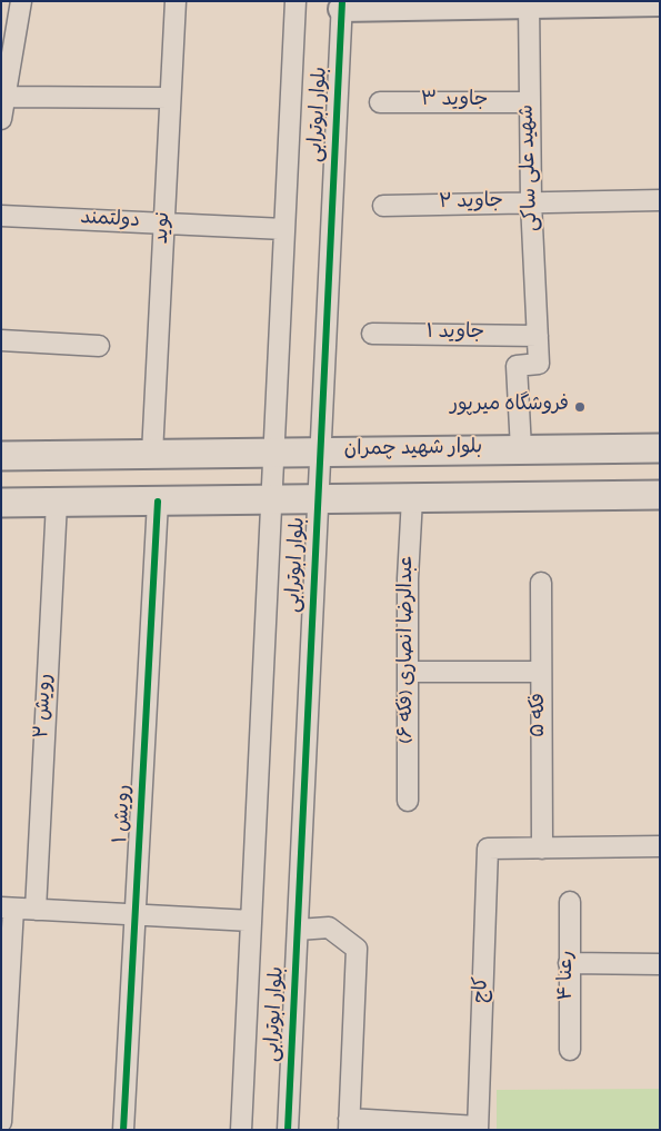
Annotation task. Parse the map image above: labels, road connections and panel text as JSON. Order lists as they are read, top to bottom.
{
  "streets": {
    "main road": ["بلوار شهید چمران"],
    "street": [
      "جاوید ۳",
      "بلوار ابوترابی",
      "شهید علی ساکی",
      "جاوید ۲",
      "دولتمند",
      "نوید",
      "جاوید ۱",
      "عبدالرضا انصاری (فکه ۶)",
      "رویش ۲",
      "فکه ۵",
      "رویش ۱",
      "رعنا ۴",
      "کاج"
    ]
  },
  "crossings": [
    ["جاوید ۳", "شهید علی ساکی"],
    ["بلوار ابوترابی", "دولتمند"],
    ["بلوار ابوترابی", "بلوار شهید چمران"],
    ["شهید علی ساکی", "جاوید ۲"],
    ["شهید علی ساکی", "جاوید ۱"],
    ["شهید علی ساکی", "بلوار شهید چمران"],
    ["دولتمند", "نوید"],
    ["نوید", "بلوار شهید چمران"],
    ["فکه ۵", "کاج"]
  ],
  "places": ["فروشگاه میرپور"]
}
